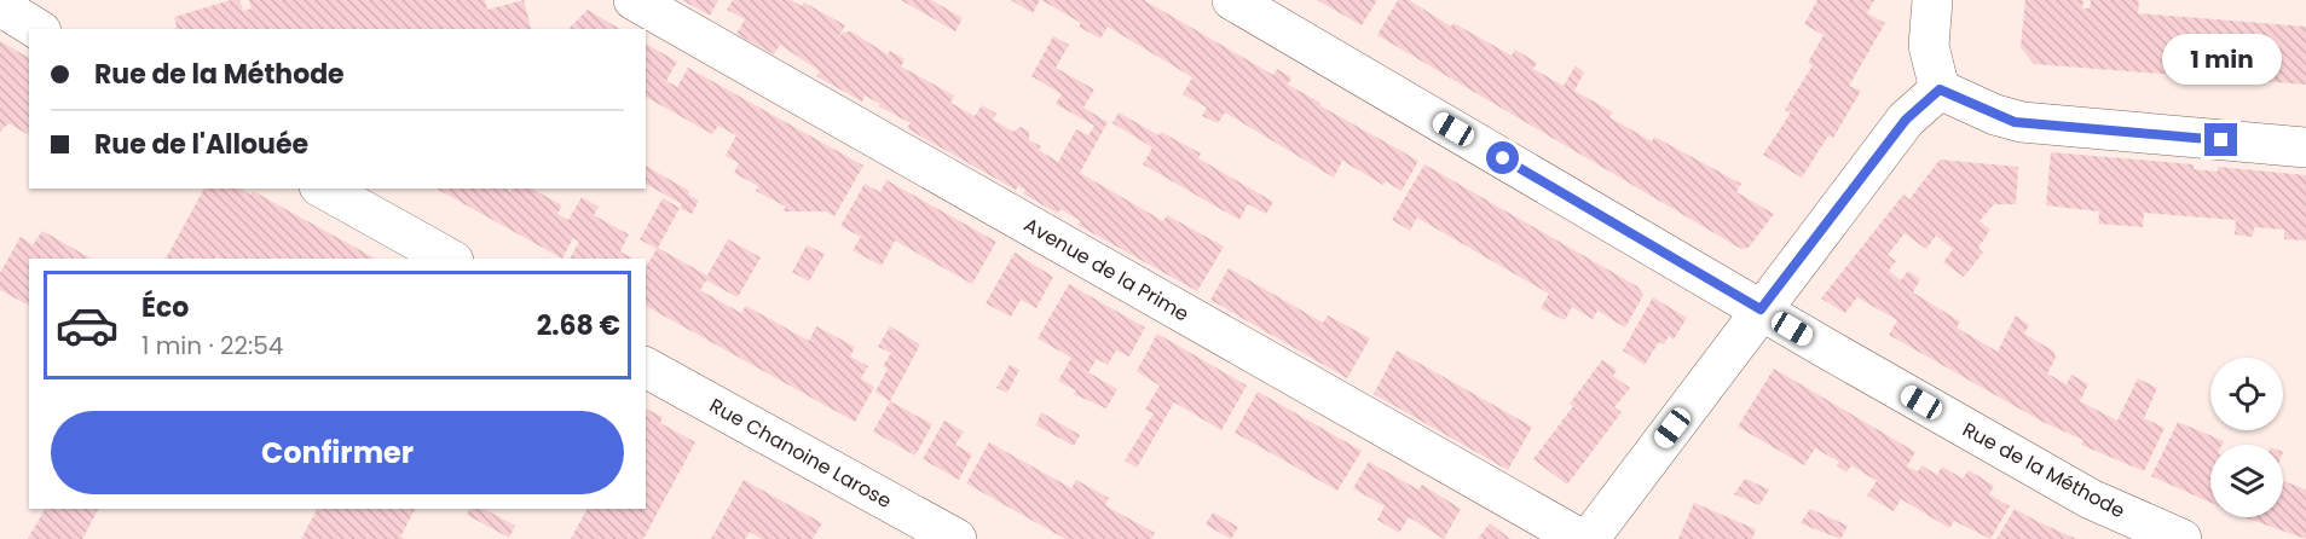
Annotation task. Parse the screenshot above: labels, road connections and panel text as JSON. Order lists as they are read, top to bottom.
{
  "streets": {
    "street": ["Avenue de la Prime", "Rue Chanoine Larose", "Rue de la Méthode"]
  },
  "page": {
    "banner": ["Rue de la Méthode", "Rue de l'Allouée"],
    "bubble": "1 min",
    "list": [
      {
        "name": "Éco",
        "note": "1 min · 22:54",
        "value": "2.68 €"
      }
    ],
    "buttons": "Confirmer"
  }
}
